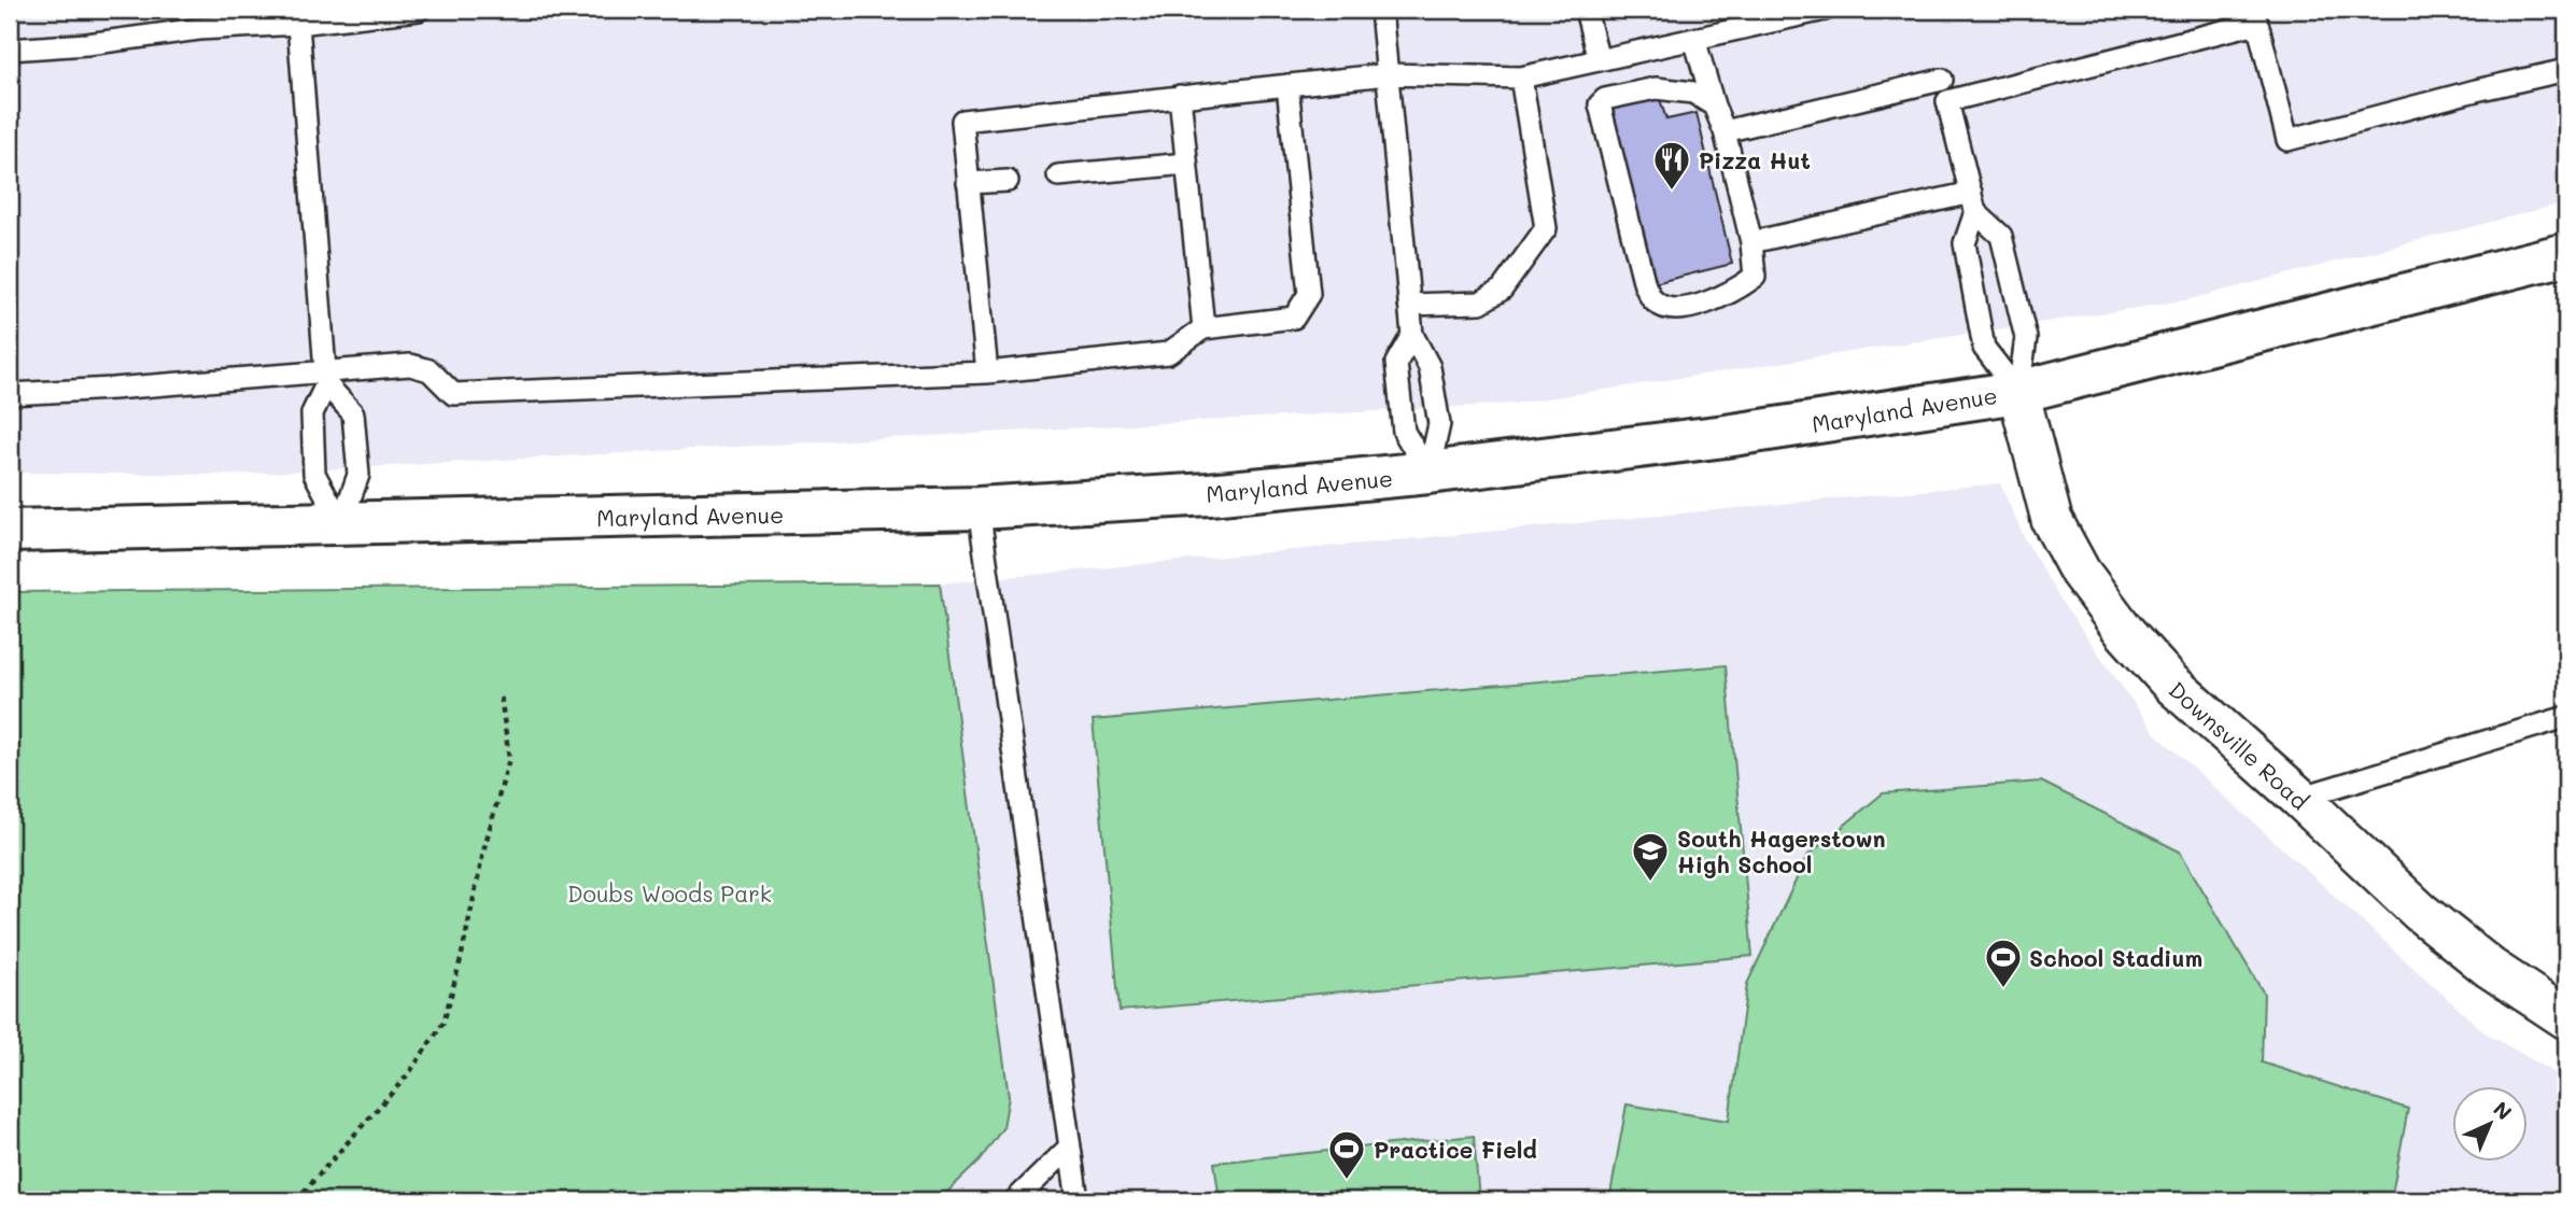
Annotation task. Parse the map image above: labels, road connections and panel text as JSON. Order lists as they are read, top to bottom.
{
  "streets": {
    "main road": ["Maryland Avenue"],
    "street": ["Downsville Road"]
  },
  "crossings": [
    ["Maryland Avenue", "Downsville Road"]
  ],
  "parks": ["Doubs Woods Park"],
  "places": {
    "restaurant": ["Pizza Hut"],
    "school or university": ["South Hagerstown High School"],
    "sports": ["School Stadium", "Practice Field"]
  },
  "north": "top right"
}
